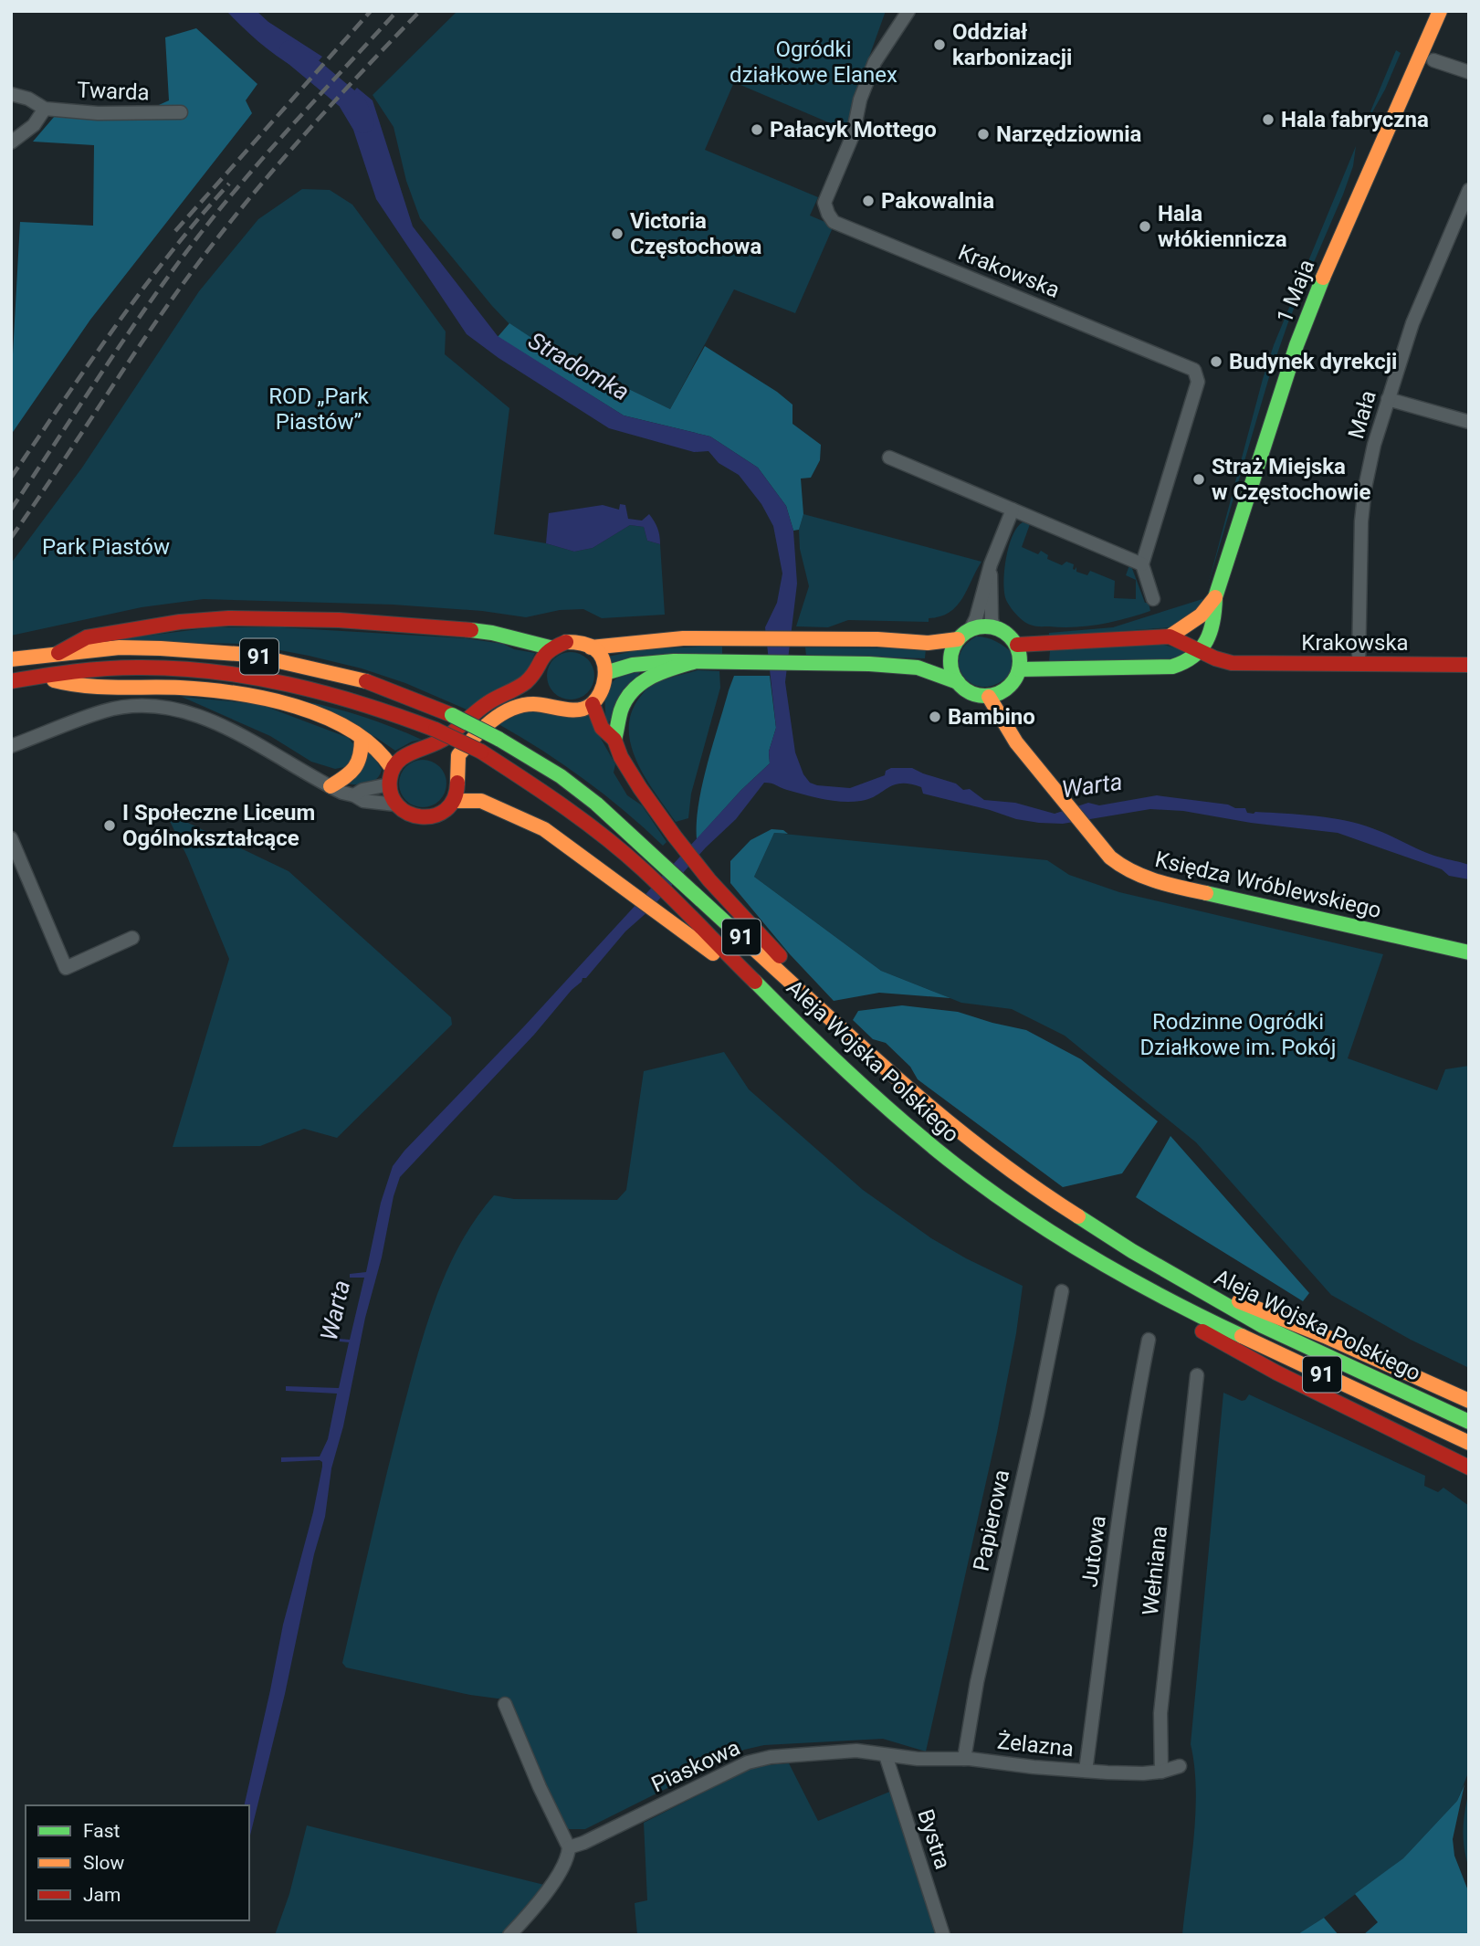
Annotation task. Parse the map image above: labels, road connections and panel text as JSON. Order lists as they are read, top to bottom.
{
  "streets": {
    "main road": [
      "Krakowska",
      "1 Maja",
      "91",
      "Księdza Wróblewskiego",
      "Aleja Wojska Polskiego"
    ],
    "street": [
      "Twarda",
      "Mała",
      "Papierowa",
      "Jutowa",
      "Wełniana",
      "Żelazna",
      "Piaskowa",
      "Bystra"
    ]
  },
  "crossings": [
    ["Krakowska", "1 Maja"],
    ["Krakowska", "Mała"],
    ["Krakowska", "Księdza Wróblewskiego"],
    ["Papierowa", "Żelazna"],
    ["Jutowa", "Żelazna"],
    ["Wełniana", "Żelazna"],
    ["Żelazna", "Piaskowa"],
    ["Żelazna", "Bystra"],
    ["Piaskowa", "Bystra"]
  ],
  "water": ["Stradomka", "Warta"],
  "parks": [
    "Ogródki działkowe Elanex",
    "ROD „Park Piastów”",
    "Park Piastów",
    "Rodzinne Ogródki Działkowe im. Pokój"
  ],
  "places": [
    "Oddział karbonizacji",
    "Hala fabryczna",
    "Pałacyk Mottego",
    "Narzędziownia",
    "Pakowalnia",
    "Hala włókiennicza",
    "Victoria Częstochowa",
    "Budynek dyrekcji",
    "Straż Miejska w Częstochowie",
    "Bambino",
    "I Społeczne Liceum Ogólnokształcące"
  ],
  "legend": ["Fast", "Slow", "Jam"]
}
